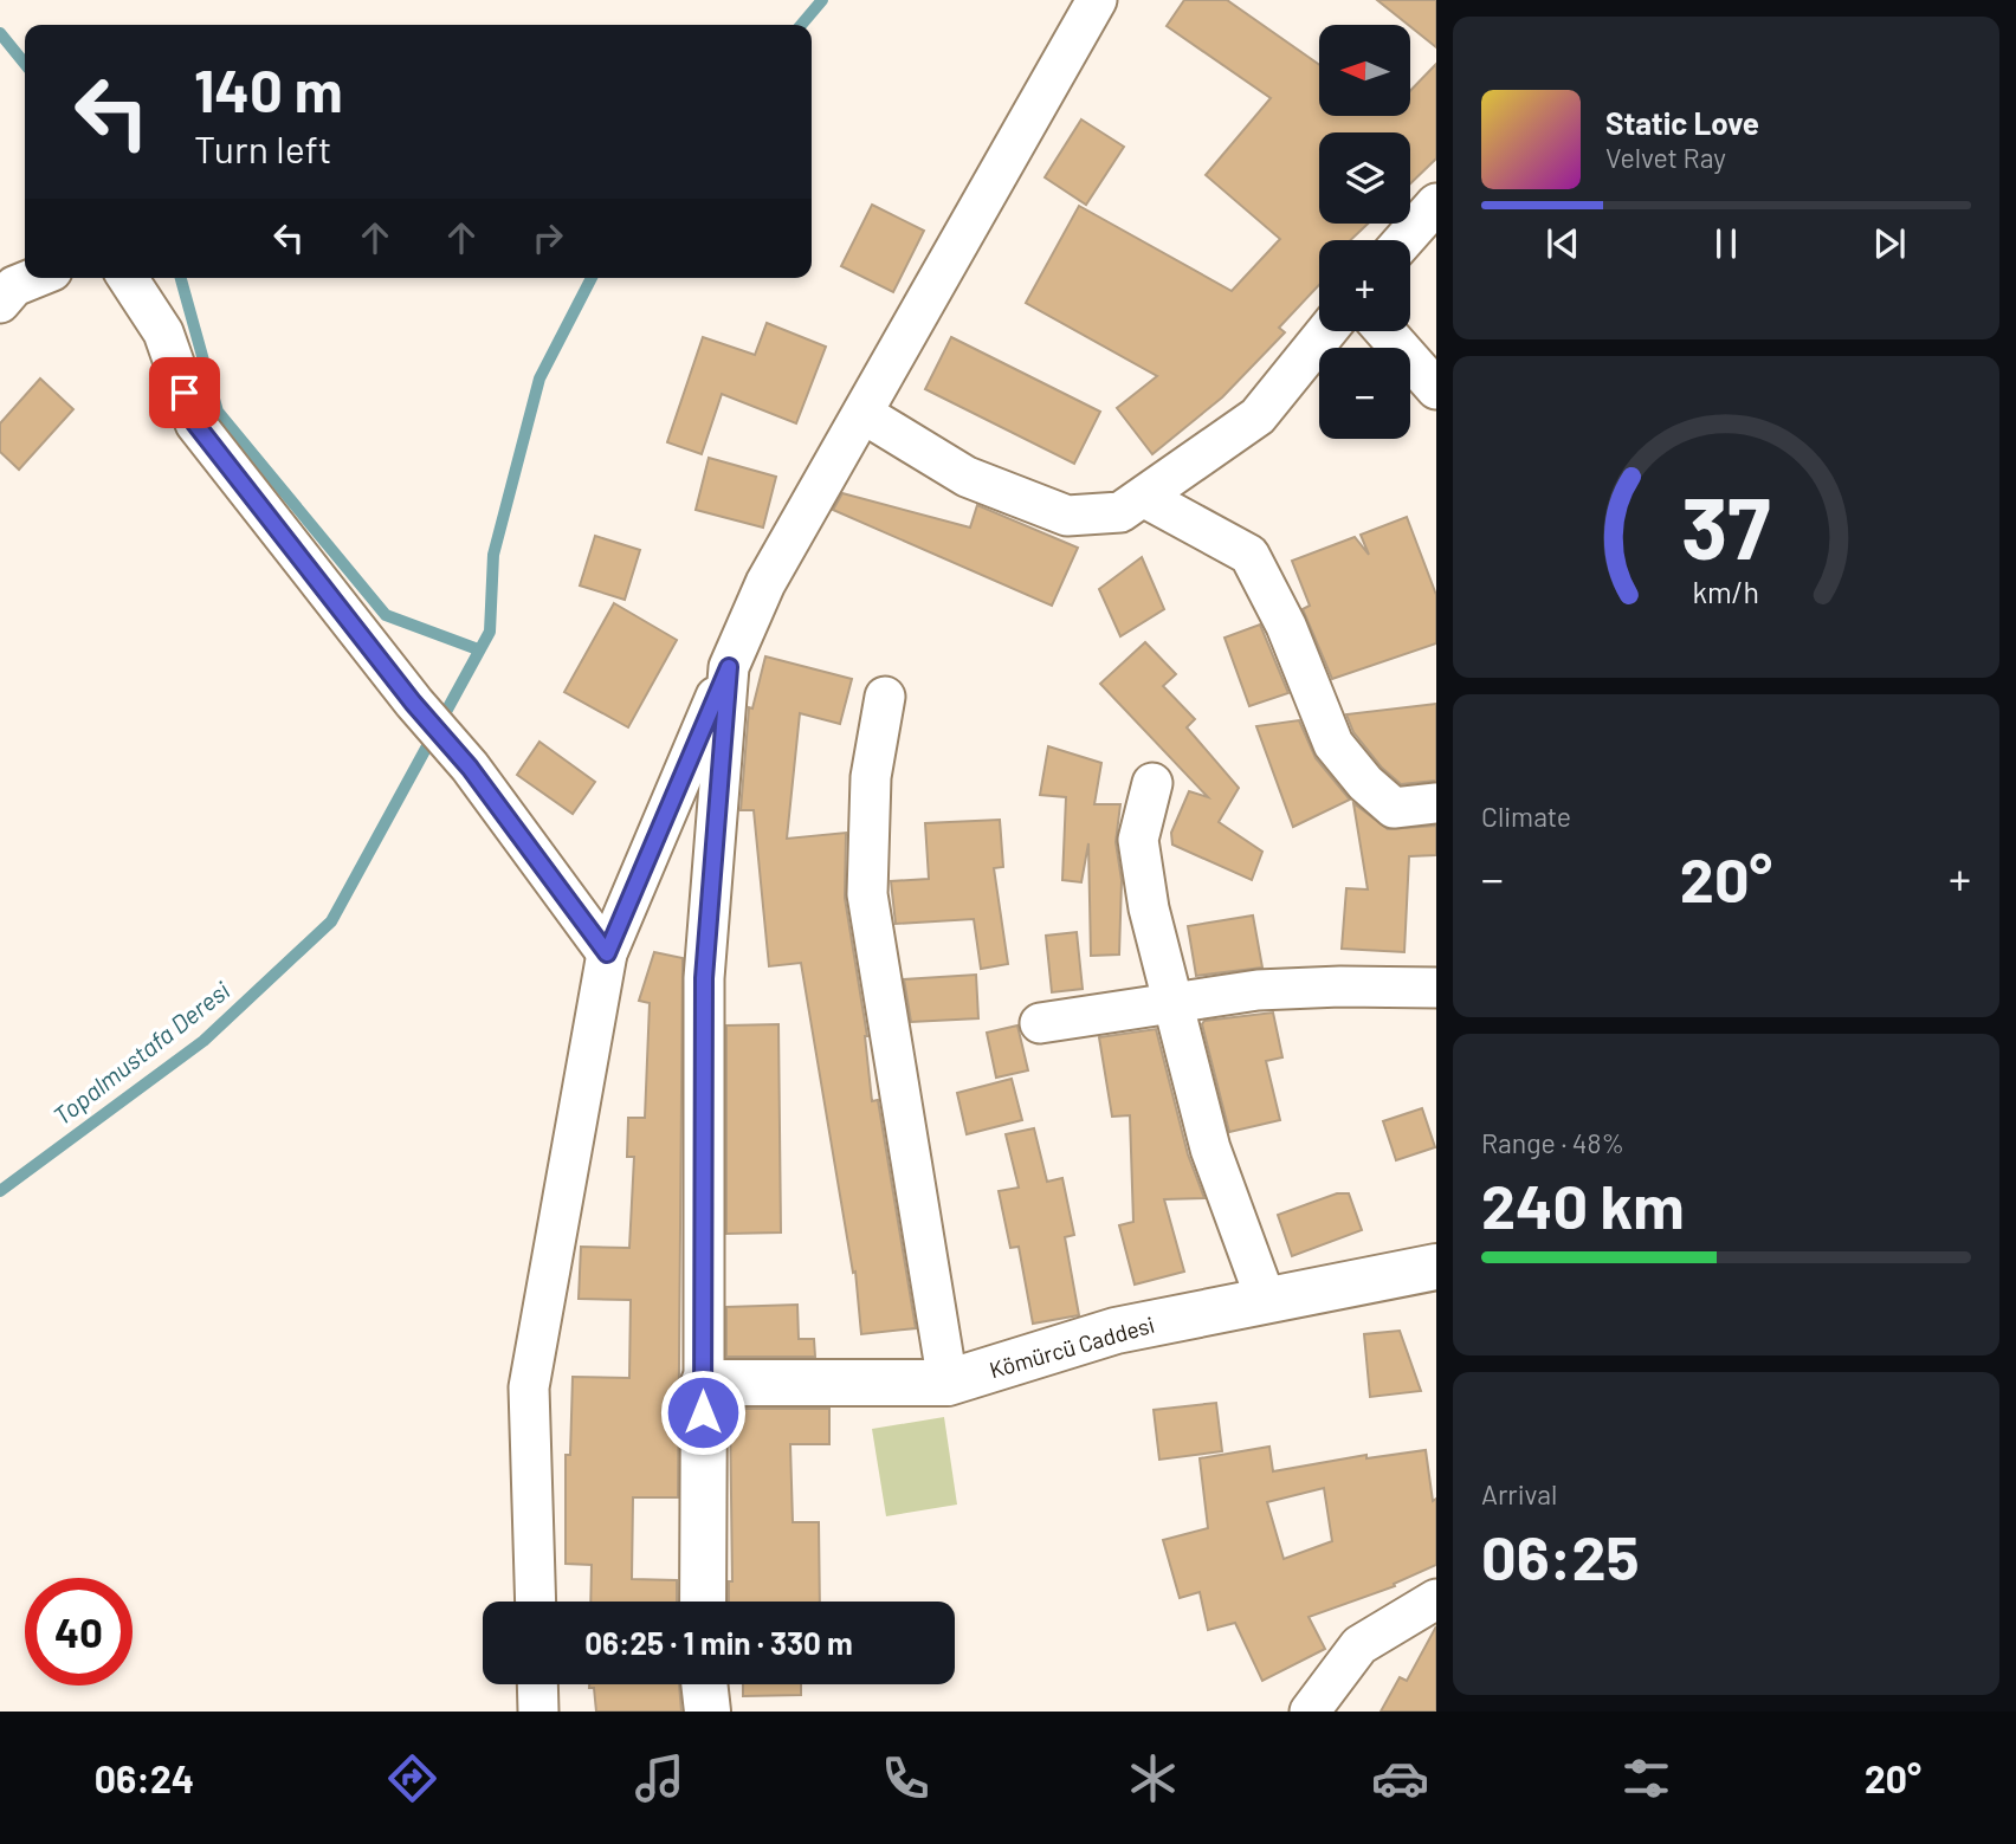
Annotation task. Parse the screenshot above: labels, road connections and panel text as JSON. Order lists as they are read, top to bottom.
{
  "streets": {
    "street": ["Kömürcü Caddesi"]
  },
  "water": ["Topalmustafa Deresi"],
  "north": "left",
  "page": {
    "map_buttons": ["+", "−"],
    "turn": ["140 m", "Turn left"],
    "song": ["Static Love", "Velvet Ray"],
    "tile": [
      "Climate",
      ["Range · 48%", "240 km"],
      ["Arrival", "06:25"]
    ],
    "heat": ["−", "20°", "+"],
    "limit": "40",
    "trip": "06:25 · 1 min · 330 m",
    "tabs": ["06:24", "20°"],
    "gauge": ["37", "km/h"]
  }
}
